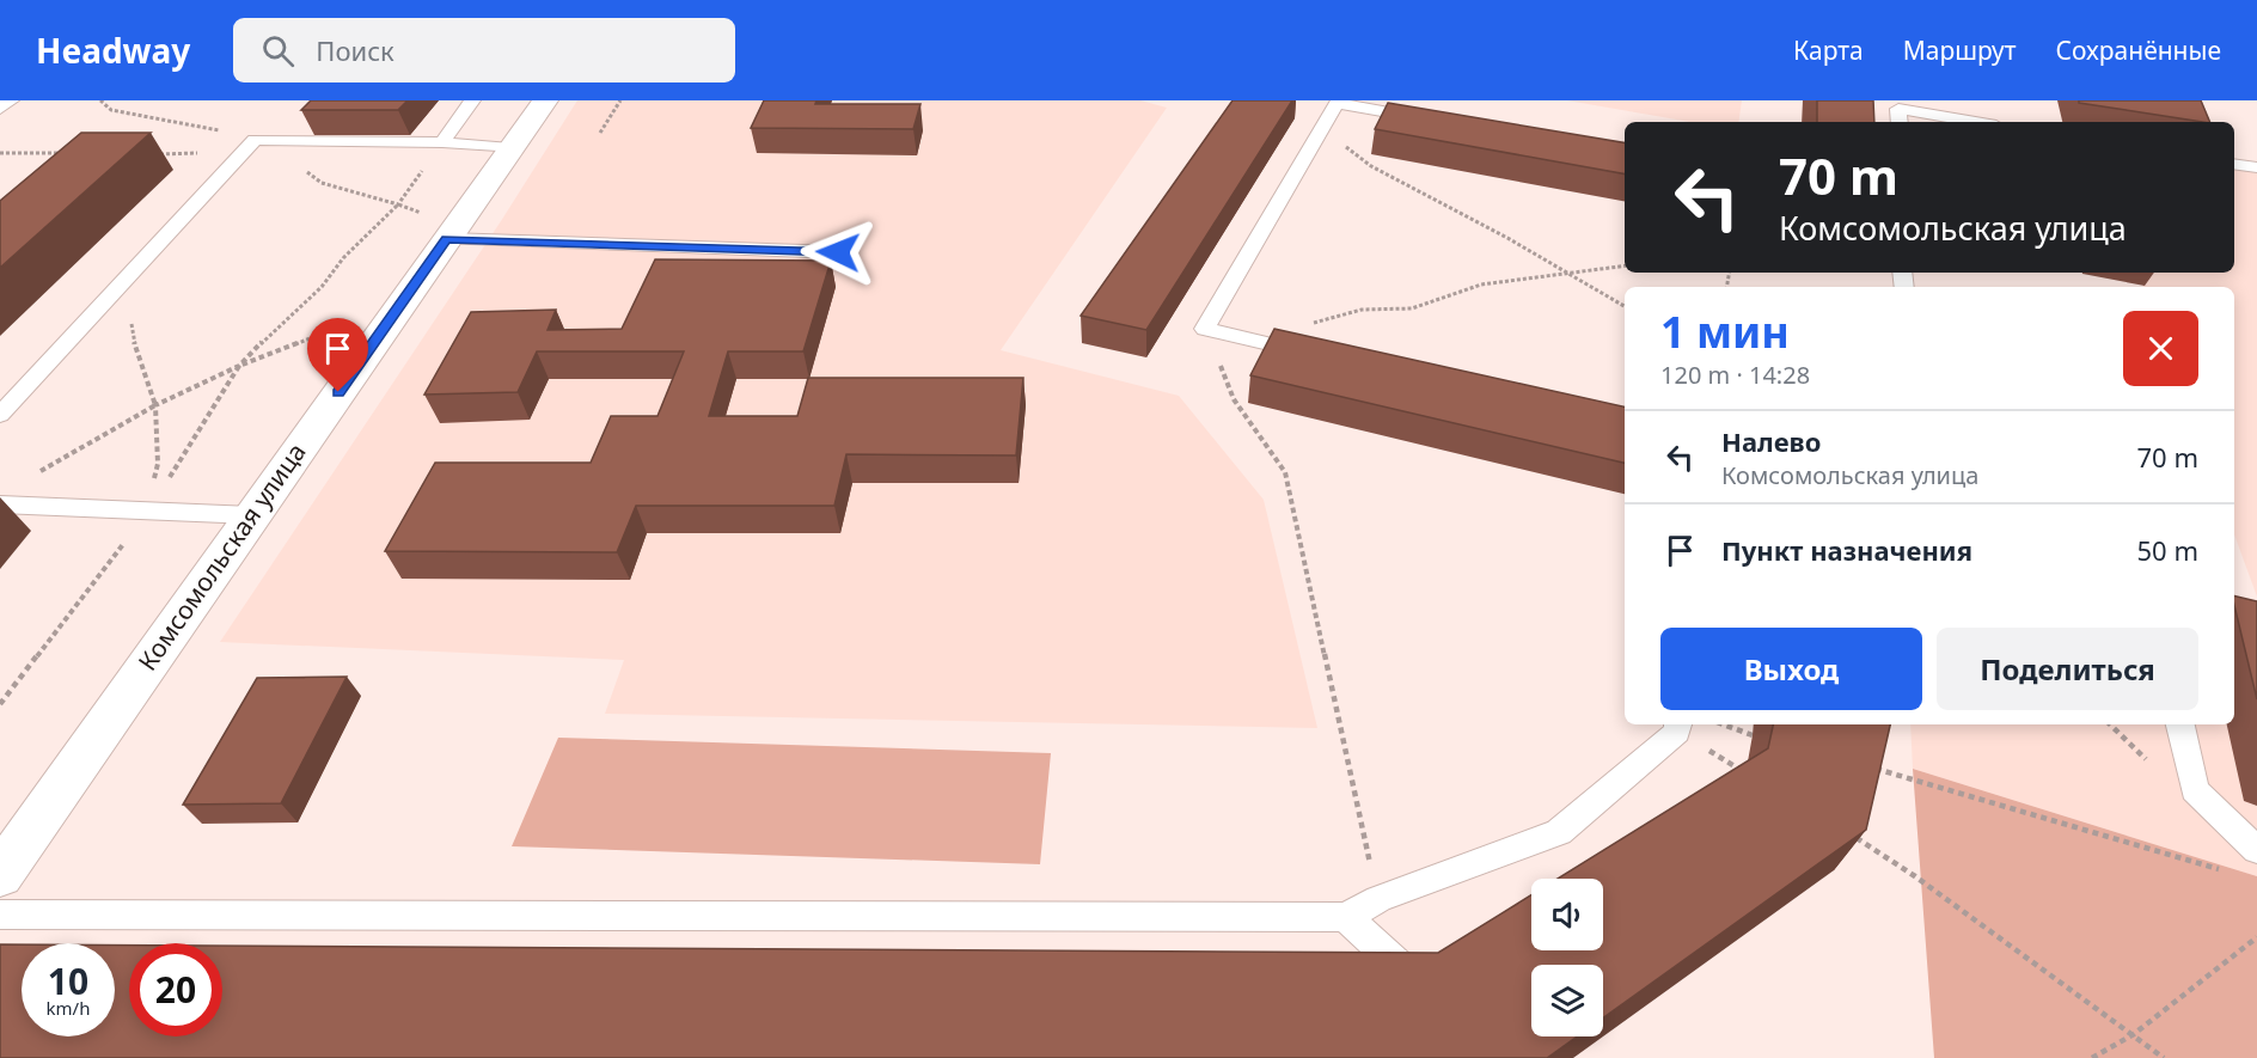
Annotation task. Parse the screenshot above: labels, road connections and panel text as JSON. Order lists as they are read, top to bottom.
{
  "streets": {
    "street": ["Комсомольская улица"]
  },
  "page": {
    "header": "Headway",
    "search": "Поиск",
    "nav": ["Карта", "Маршрут", "Сохранённые"],
    "turn": ["70 m", "Комсомольская улица"],
    "heading": ["1 мин", "120 m · 14:28"],
    "list": [
      {
        "name": "Налево",
        "note": "Комсомольская улица",
        "value": "70 m"
      },
      {
        "name": "Пункт назначения",
        "value": "50 m"
      }
    ],
    "buttons": ["Выход", "Поделиться"],
    "speed": "10 km/h",
    "limit": "20"
  }
}
